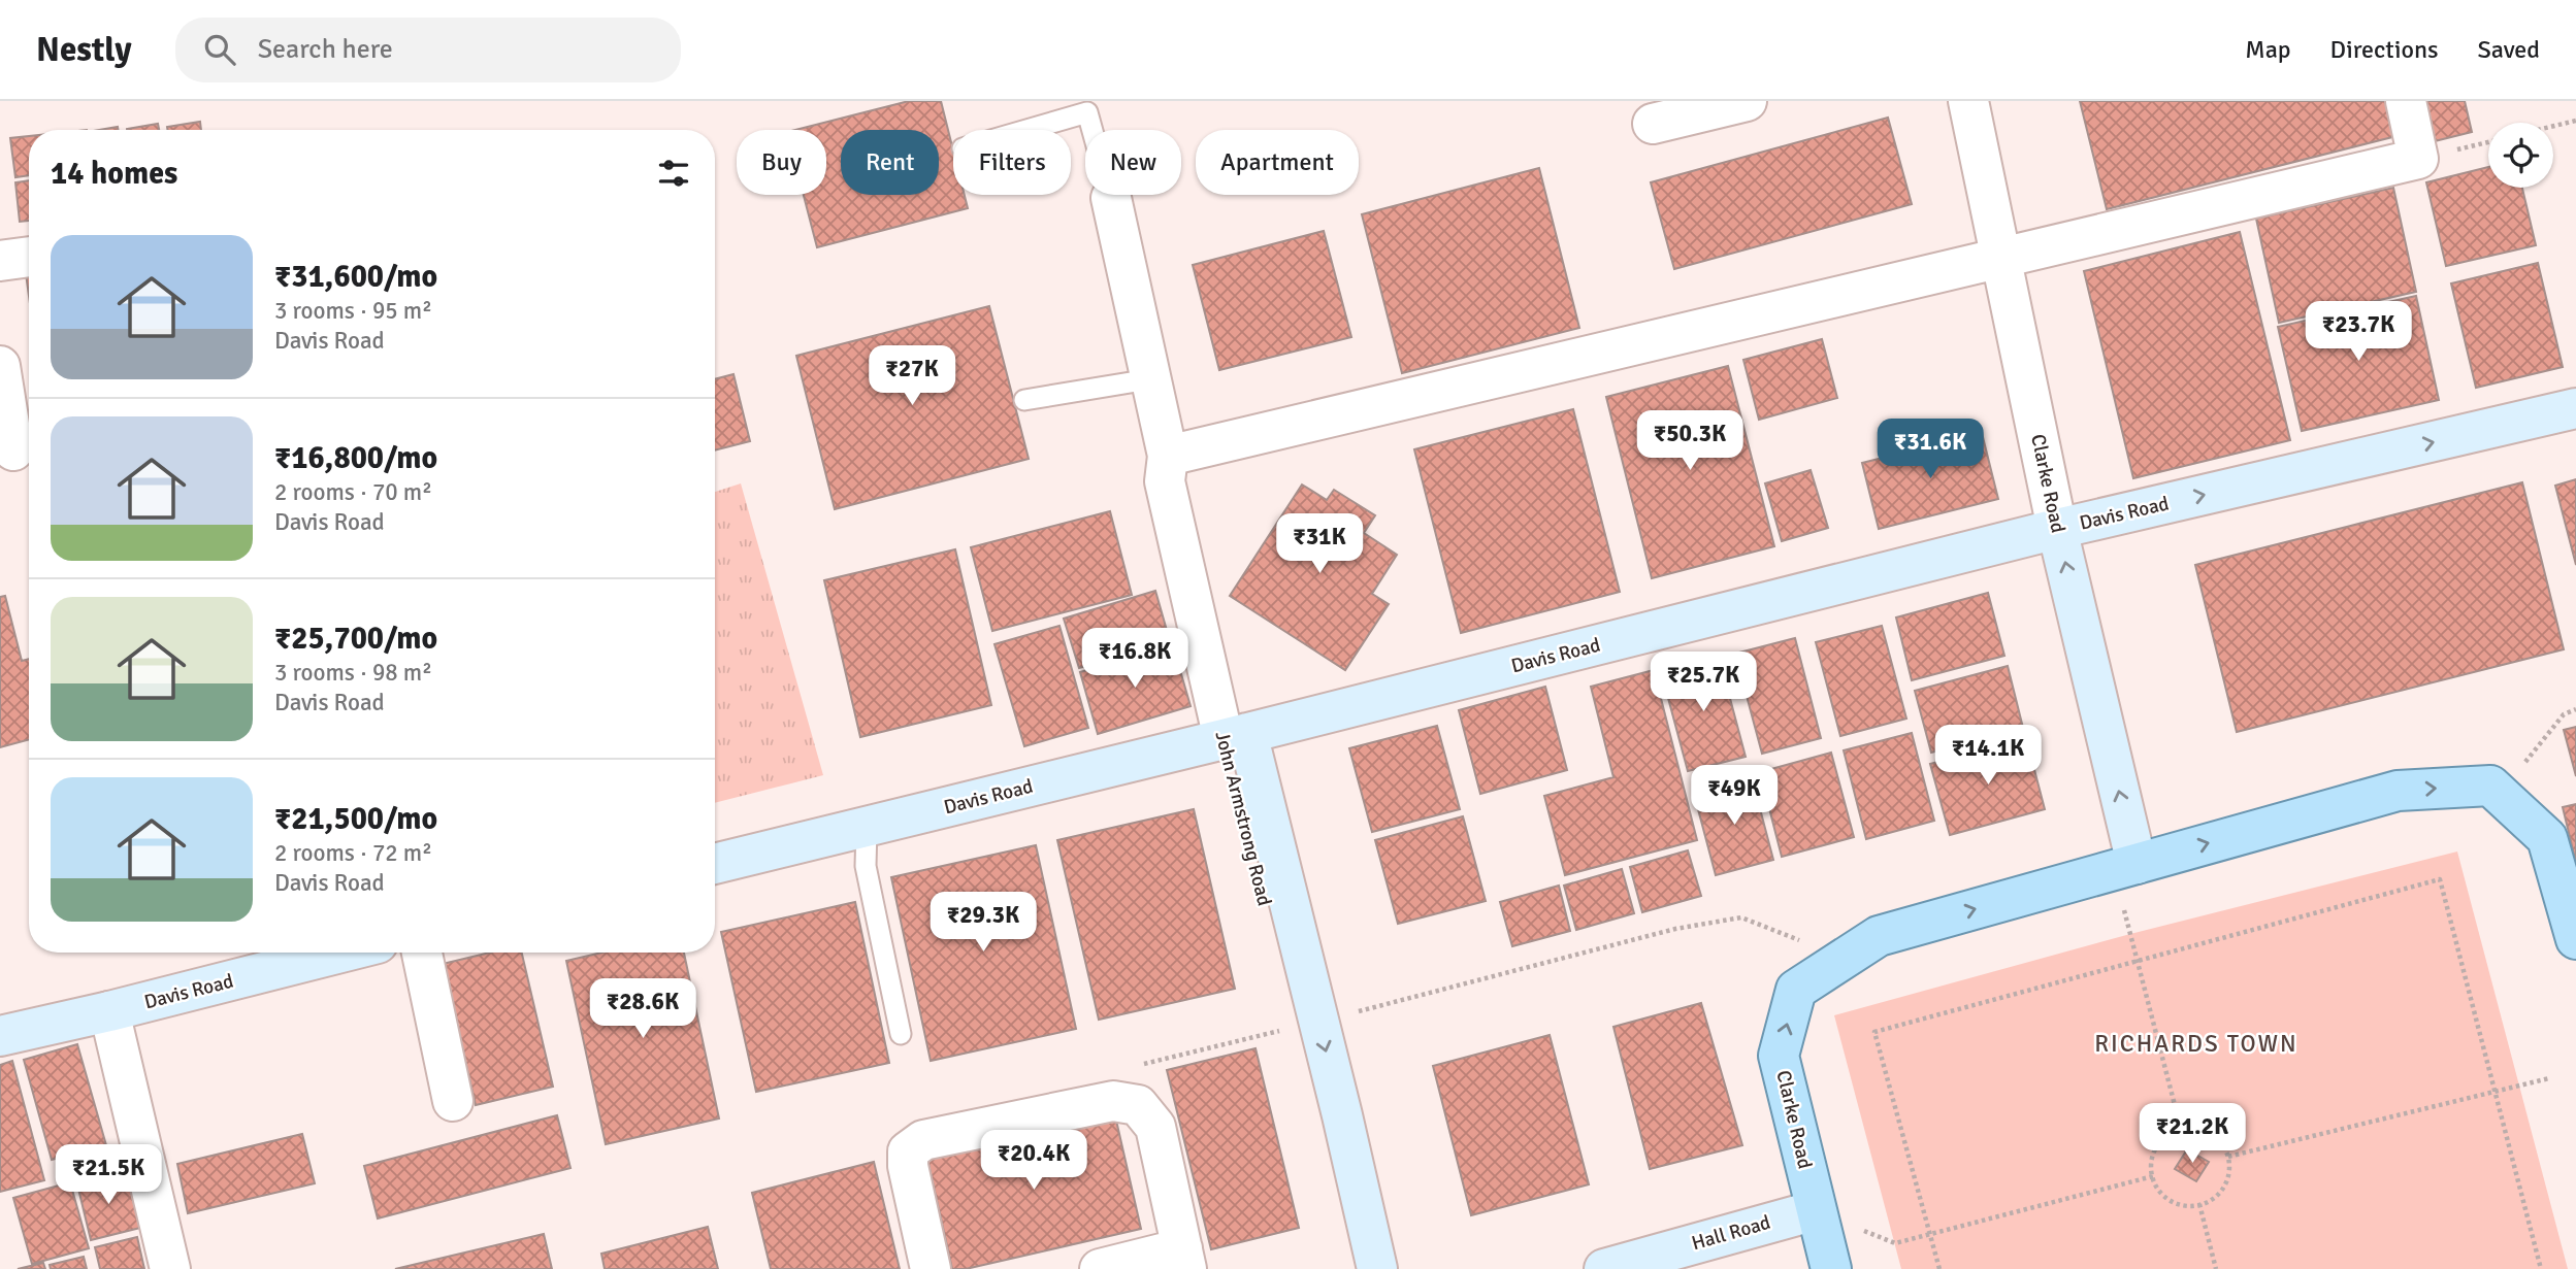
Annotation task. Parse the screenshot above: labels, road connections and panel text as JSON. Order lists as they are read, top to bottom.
{
  "streets": {
    "main road": ["Clarke Road"],
    "street": ["Davis Road", "John Armstrong Road", "Hall Road"]
  },
  "crossings": [
    ["Clarke Road", "Davis Road"],
    ["Clarke Road", "Hall Road"],
    ["Davis Road", "John Armstrong Road"]
  ],
  "districts": ["RICHARDS TOWN"],
  "page": {
    "header": "Nestly",
    "search": "Search here",
    "nav": ["Map", "Directions", "Saved"],
    "chip": [
      "Buy",
      "Rent",
      "Filters",
      "New",
      "Apartment"
    ],
    "heading": "14 homes",
    "list": [
      {
        "name": "₹31,600/mo",
        "note": "3 rooms · 95 m² · Davis Road"
      },
      {
        "name": "₹16,800/mo",
        "note": "2 rooms · 70 m² · Davis Road"
      },
      {
        "name": "₹25,700/mo",
        "note": "3 rooms · 98 m² · Davis Road"
      },
      {
        "name": "₹21,500/mo",
        "note": "2 rooms · 72 m² · Davis Road"
      }
    ],
    "price": [
      "₹23.7K",
      "₹27K",
      "₹50.3K",
      "₹31.6K",
      "₹31K",
      "₹16.8K",
      "₹25.7K",
      "₹14.1K",
      "₹49K",
      "₹29.3K",
      "₹28.6K",
      "₹21.2K",
      "₹20.4K",
      "₹21.5K"
    ]
  }
}
